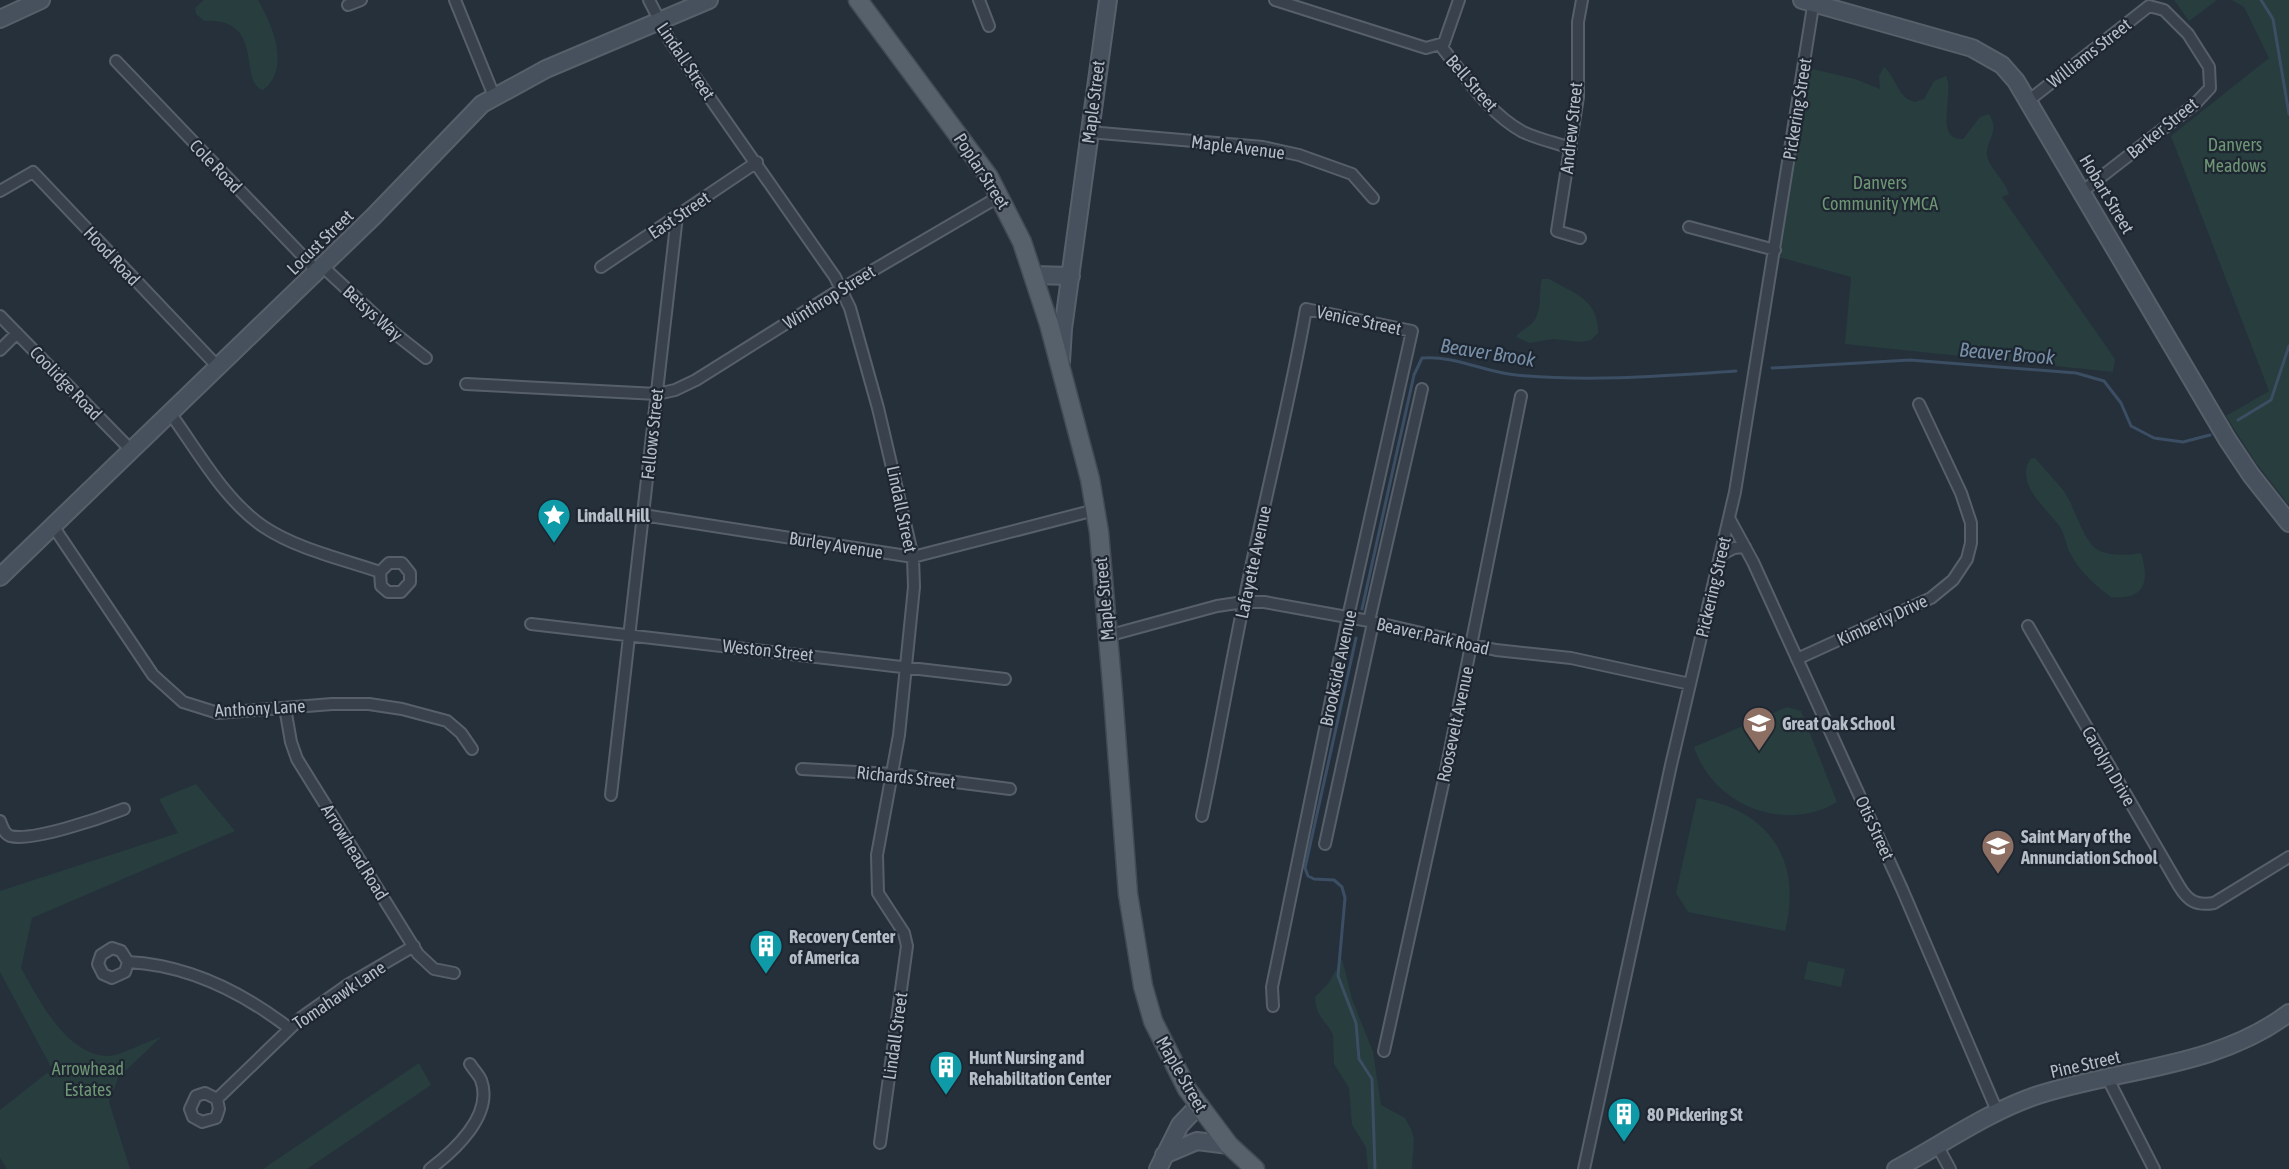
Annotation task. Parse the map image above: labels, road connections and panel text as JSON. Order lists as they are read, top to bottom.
{
  "streets": {
    "main road": [
      "Maple Street",
      "Poplar Street",
      "Hobart Street",
      "Locust Street",
      "Pine Street"
    ],
    "street": [
      "Williams Street",
      "Lindall Street",
      "Bell Street",
      "Pickering Street",
      "Andrew Street",
      "Barker Street",
      "Maple Avenue",
      "Cole Road",
      "East Street",
      "Hood Road",
      "Winthrop Street",
      "Betsys Way",
      "Venice Street",
      "Coolidge Road",
      "Fellows Street",
      "Burley Avenue",
      "Lafayette Avenue",
      "Kimberly Drive",
      "Beaver Park Road",
      "Weston Street",
      "Brookside Avenue",
      "Anthony Lane",
      "Roosevelt Avenue",
      "Carolyn Drive",
      "Richards Street",
      "Otis Street",
      "Arrowhead Road",
      "Tomahawk Lane"
    ]
  },
  "crossings": [
    ["Williams Street", "Barker Street"],
    ["Williams Street", "Hobart Street"],
    ["Lindall Street", "East Street"],
    ["Lindall Street", "Locust Street"],
    ["Lindall Street", "Winthrop Street"],
    ["Lindall Street", "Burley Avenue"],
    ["Lindall Street", "Weston Street"],
    ["Lindall Street", "Richards Street"],
    ["Bell Street", "Andrew Street"],
    ["Maple Street", "Maple Avenue"],
    ["Maple Street", "Poplar Street"],
    ["Maple Street", "Burley Avenue"],
    ["Maple Street", "Beaver Park Road"],
    ["Pickering Street", "Hobart Street"],
    ["Pickering Street", "Beaver Park Road"],
    ["Pickering Street", "Otis Street"],
    ["Barker Street", "Hobart Street"],
    ["Cole Road", "Locust Street"],
    ["Cole Road", "Betsys Way"],
    ["Poplar Street", "Winthrop Street"],
    ["East Street", "Fellows Street"],
    ["Locust Street", "Hood Road"],
    ["Locust Street", "Betsys Way"],
    ["Locust Street", "Coolidge Road"],
    ["Locust Street", "Anthony Lane"],
    ["Winthrop Street", "Fellows Street"],
    ["Venice Street", "Lafayette Avenue"],
    ["Venice Street", "Brookside Avenue"],
    ["Fellows Street", "Burley Avenue"],
    ["Fellows Street", "Weston Street"],
    ["Lafayette Avenue", "Beaver Park Road"],
    ["Kimberly Drive", "Otis Street"],
    ["Beaver Park Road", "Brookside Avenue"],
    ["Beaver Park Road", "Roosevelt Avenue"],
    ["Anthony Lane", "Arrowhead Road"],
    ["Otis Street", "Pine Street"],
    ["Arrowhead Road", "Tomahawk Lane"]
  ],
  "water": ["Beaver Brook"],
  "parks": ["Danvers Meadows", "Danvers Community YMCA", "Arrowhead Estates"],
  "places": {
    "place": ["Lindall Hill"],
    "school or university": ["Great Oak School", "Saint Mary of the Annunciation School"],
    "building": ["Recovery Center of America", "Hunt Nursing and Rehabilitation Center", "80 Pickering St"]
  }
}
